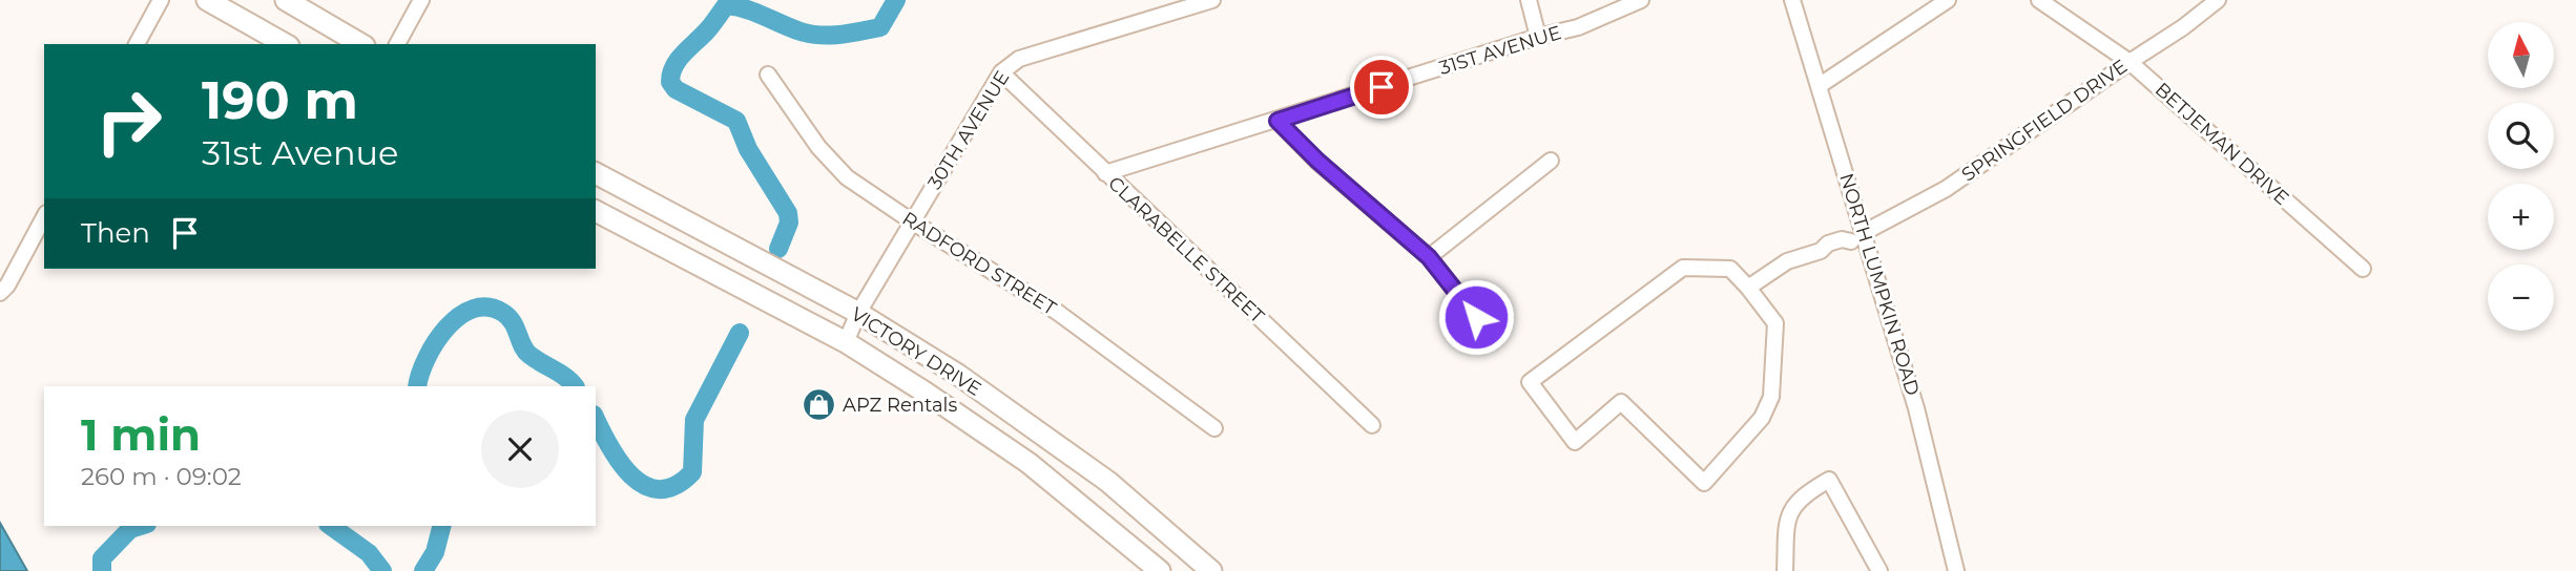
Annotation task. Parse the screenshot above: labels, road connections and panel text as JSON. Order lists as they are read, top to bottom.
{
  "streets": {
    "highway": ["VICTORY DRIVE"],
    "street": [
      "31ST AVENUE",
      "SPRINGFIELD DRIVE",
      "30TH AVENUE",
      "BETJEMAN DRIVE",
      "CLARABELLE STREET",
      "RADFORD STREET",
      "NORTH LUMPKIN ROAD"
    ]
  },
  "crossings": [
    ["31ST AVENUE", "CLARABELLE STREET"],
    ["SPRINGFIELD DRIVE", "BETJEMAN DRIVE"],
    ["SPRINGFIELD DRIVE", "NORTH LUMPKIN ROAD"],
    ["30TH AVENUE", "CLARABELLE STREET"],
    ["30TH AVENUE", "RADFORD STREET"],
    ["30TH AVENUE", "VICTORY DRIVE"]
  ],
  "places": {
    "shop": ["APZ Rentals"]
  },
  "north": "top",
  "page": {
    "map_buttons": ["+", "−"],
    "turn": ["190 m", "31st Avenue"],
    "then": "Then",
    "heading": ["1 min", "260 m · 09:02"]
  }
}
